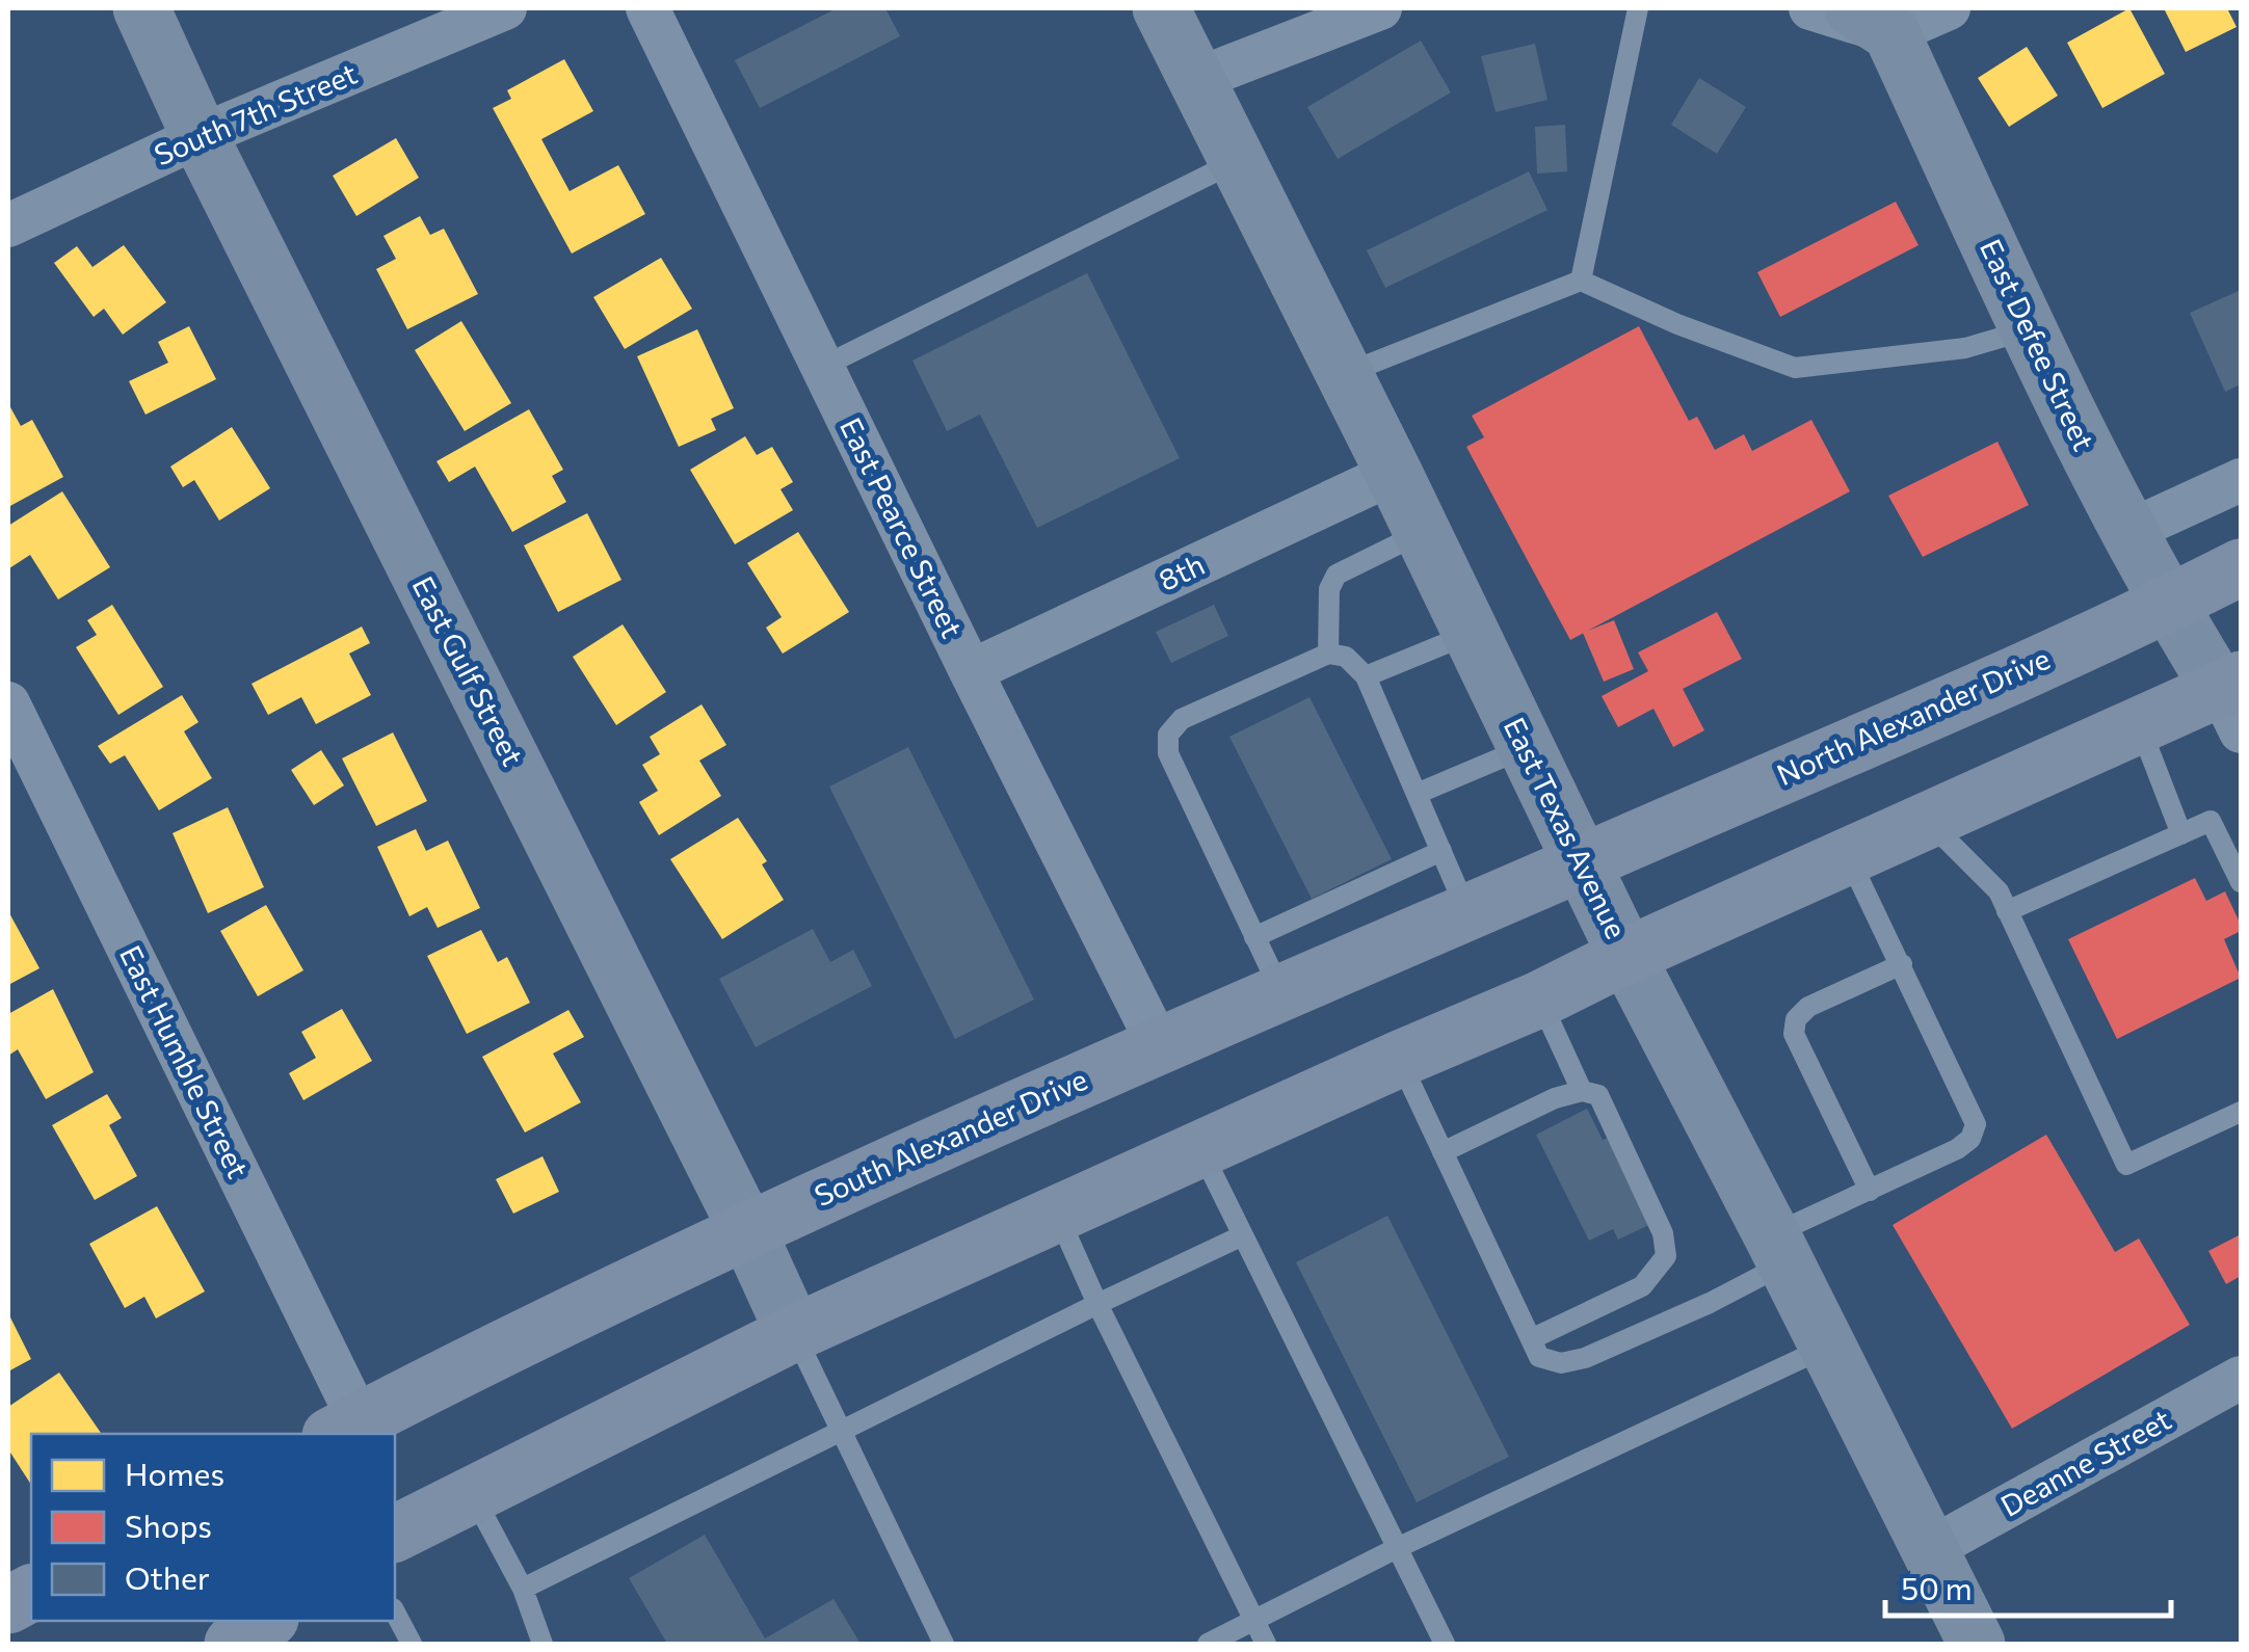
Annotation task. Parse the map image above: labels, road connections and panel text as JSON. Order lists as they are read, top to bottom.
{
  "streets": {
    "main road": ["North Alexander Drive", "South Alexander Drive"],
    "street": [
      "South 7th Street",
      "East Defee Street",
      "East Pearce Street",
      "8th",
      "East Gulf Street",
      "East Texas Avenue",
      "East Humble Street",
      "Deanne Street"
    ]
  },
  "crossings": [
    ["South 7th Street", "East Gulf Street"],
    ["East Defee Street", "North Alexander Drive"],
    ["East Pearce Street", "8th"],
    ["East Pearce Street", "South Alexander Drive"],
    ["8th", "East Texas Avenue"],
    ["East Gulf Street", "South Alexander Drive"],
    ["North Alexander Drive", "East Texas Avenue"],
    ["North Alexander Drive", "South Alexander Drive"],
    ["East Texas Avenue", "South Alexander Drive"],
    ["East Texas Avenue", "Deanne Street"],
    ["East Humble Street", "South Alexander Drive"]
  ],
  "legend": ["Homes", "Shops", "Other"],
  "scale_bar": "50 m"
}
